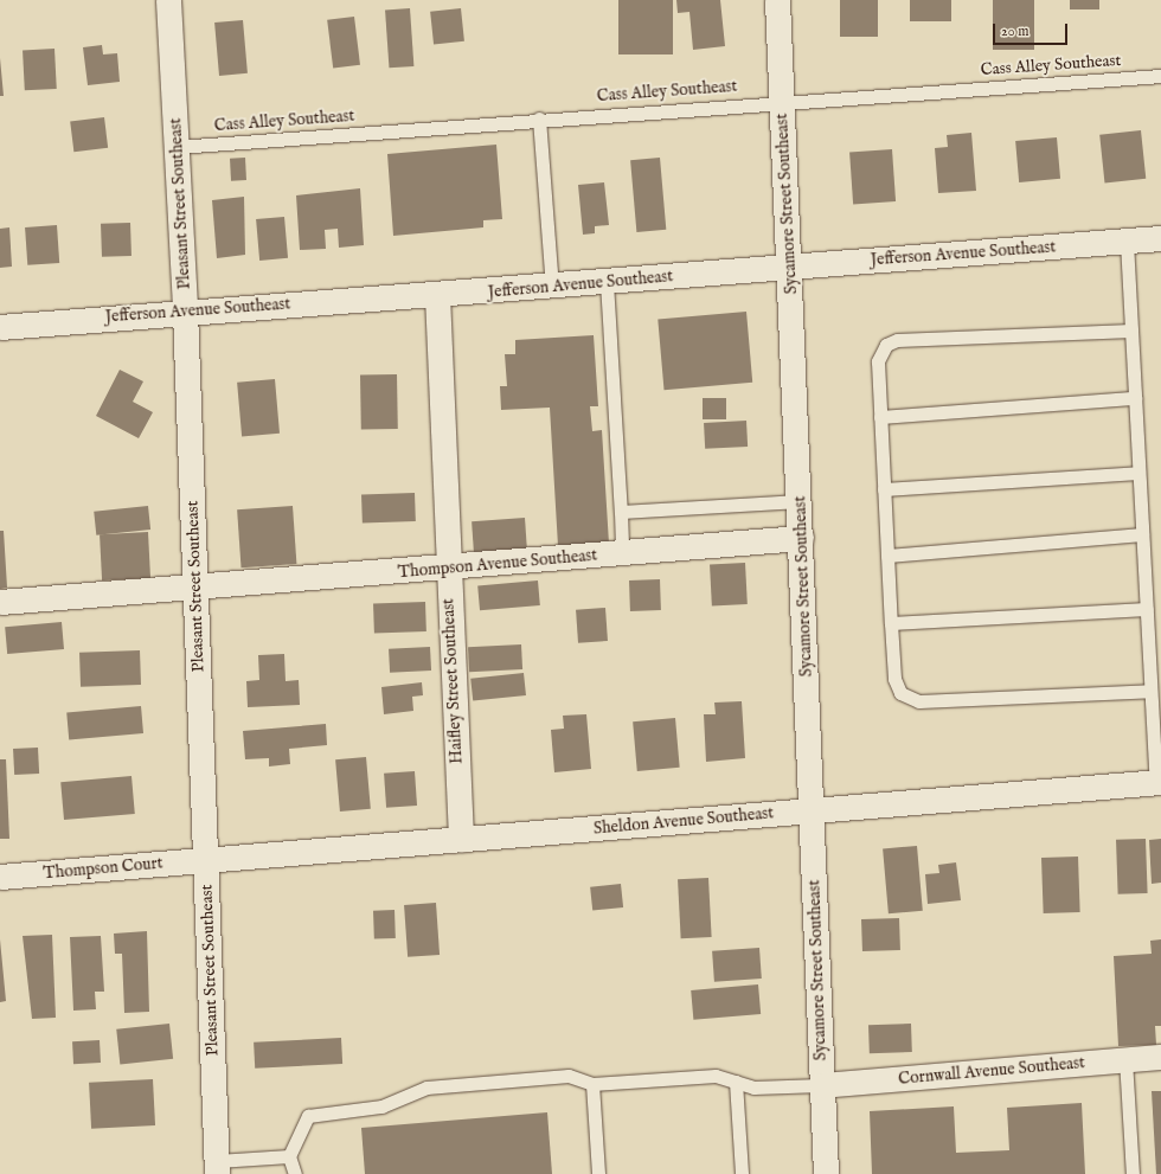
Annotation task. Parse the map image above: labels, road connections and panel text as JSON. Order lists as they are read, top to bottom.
{
  "streets": {
    "street": [
      "Pleasant Street Southeast",
      "Sycamore Street Southeast",
      "Jefferson Avenue Southeast",
      "Thompson Avenue Southeast",
      "Haifley Street Southeast",
      "Sheldon Avenue Southeast",
      "Thompson Court",
      "Cornwall Avenue Southeast"
    ],
    "lane": ["Cass Alley Southeast"]
  },
  "crossings": [
    ["Cass Alley Southeast", "Pleasant Street Southeast"],
    ["Cass Alley Southeast", "Sycamore Street Southeast"],
    ["Pleasant Street Southeast", "Jefferson Avenue Southeast"],
    ["Pleasant Street Southeast", "Thompson Avenue Southeast"],
    ["Pleasant Street Southeast", "Sheldon Avenue Southeast"],
    ["Pleasant Street Southeast", "Thompson Court"],
    ["Sycamore Street Southeast", "Jefferson Avenue Southeast"],
    ["Sycamore Street Southeast", "Thompson Avenue Southeast"],
    ["Sycamore Street Southeast", "Sheldon Avenue Southeast"],
    ["Sycamore Street Southeast", "Cornwall Avenue Southeast"],
    ["Jefferson Avenue Southeast", "Haifley Street Southeast"],
    ["Thompson Avenue Southeast", "Haifley Street Southeast"],
    ["Haifley Street Southeast", "Sheldon Avenue Southeast"],
    ["Sheldon Avenue Southeast", "Thompson Court"]
  ],
  "scale_bar": "20 m"
}
